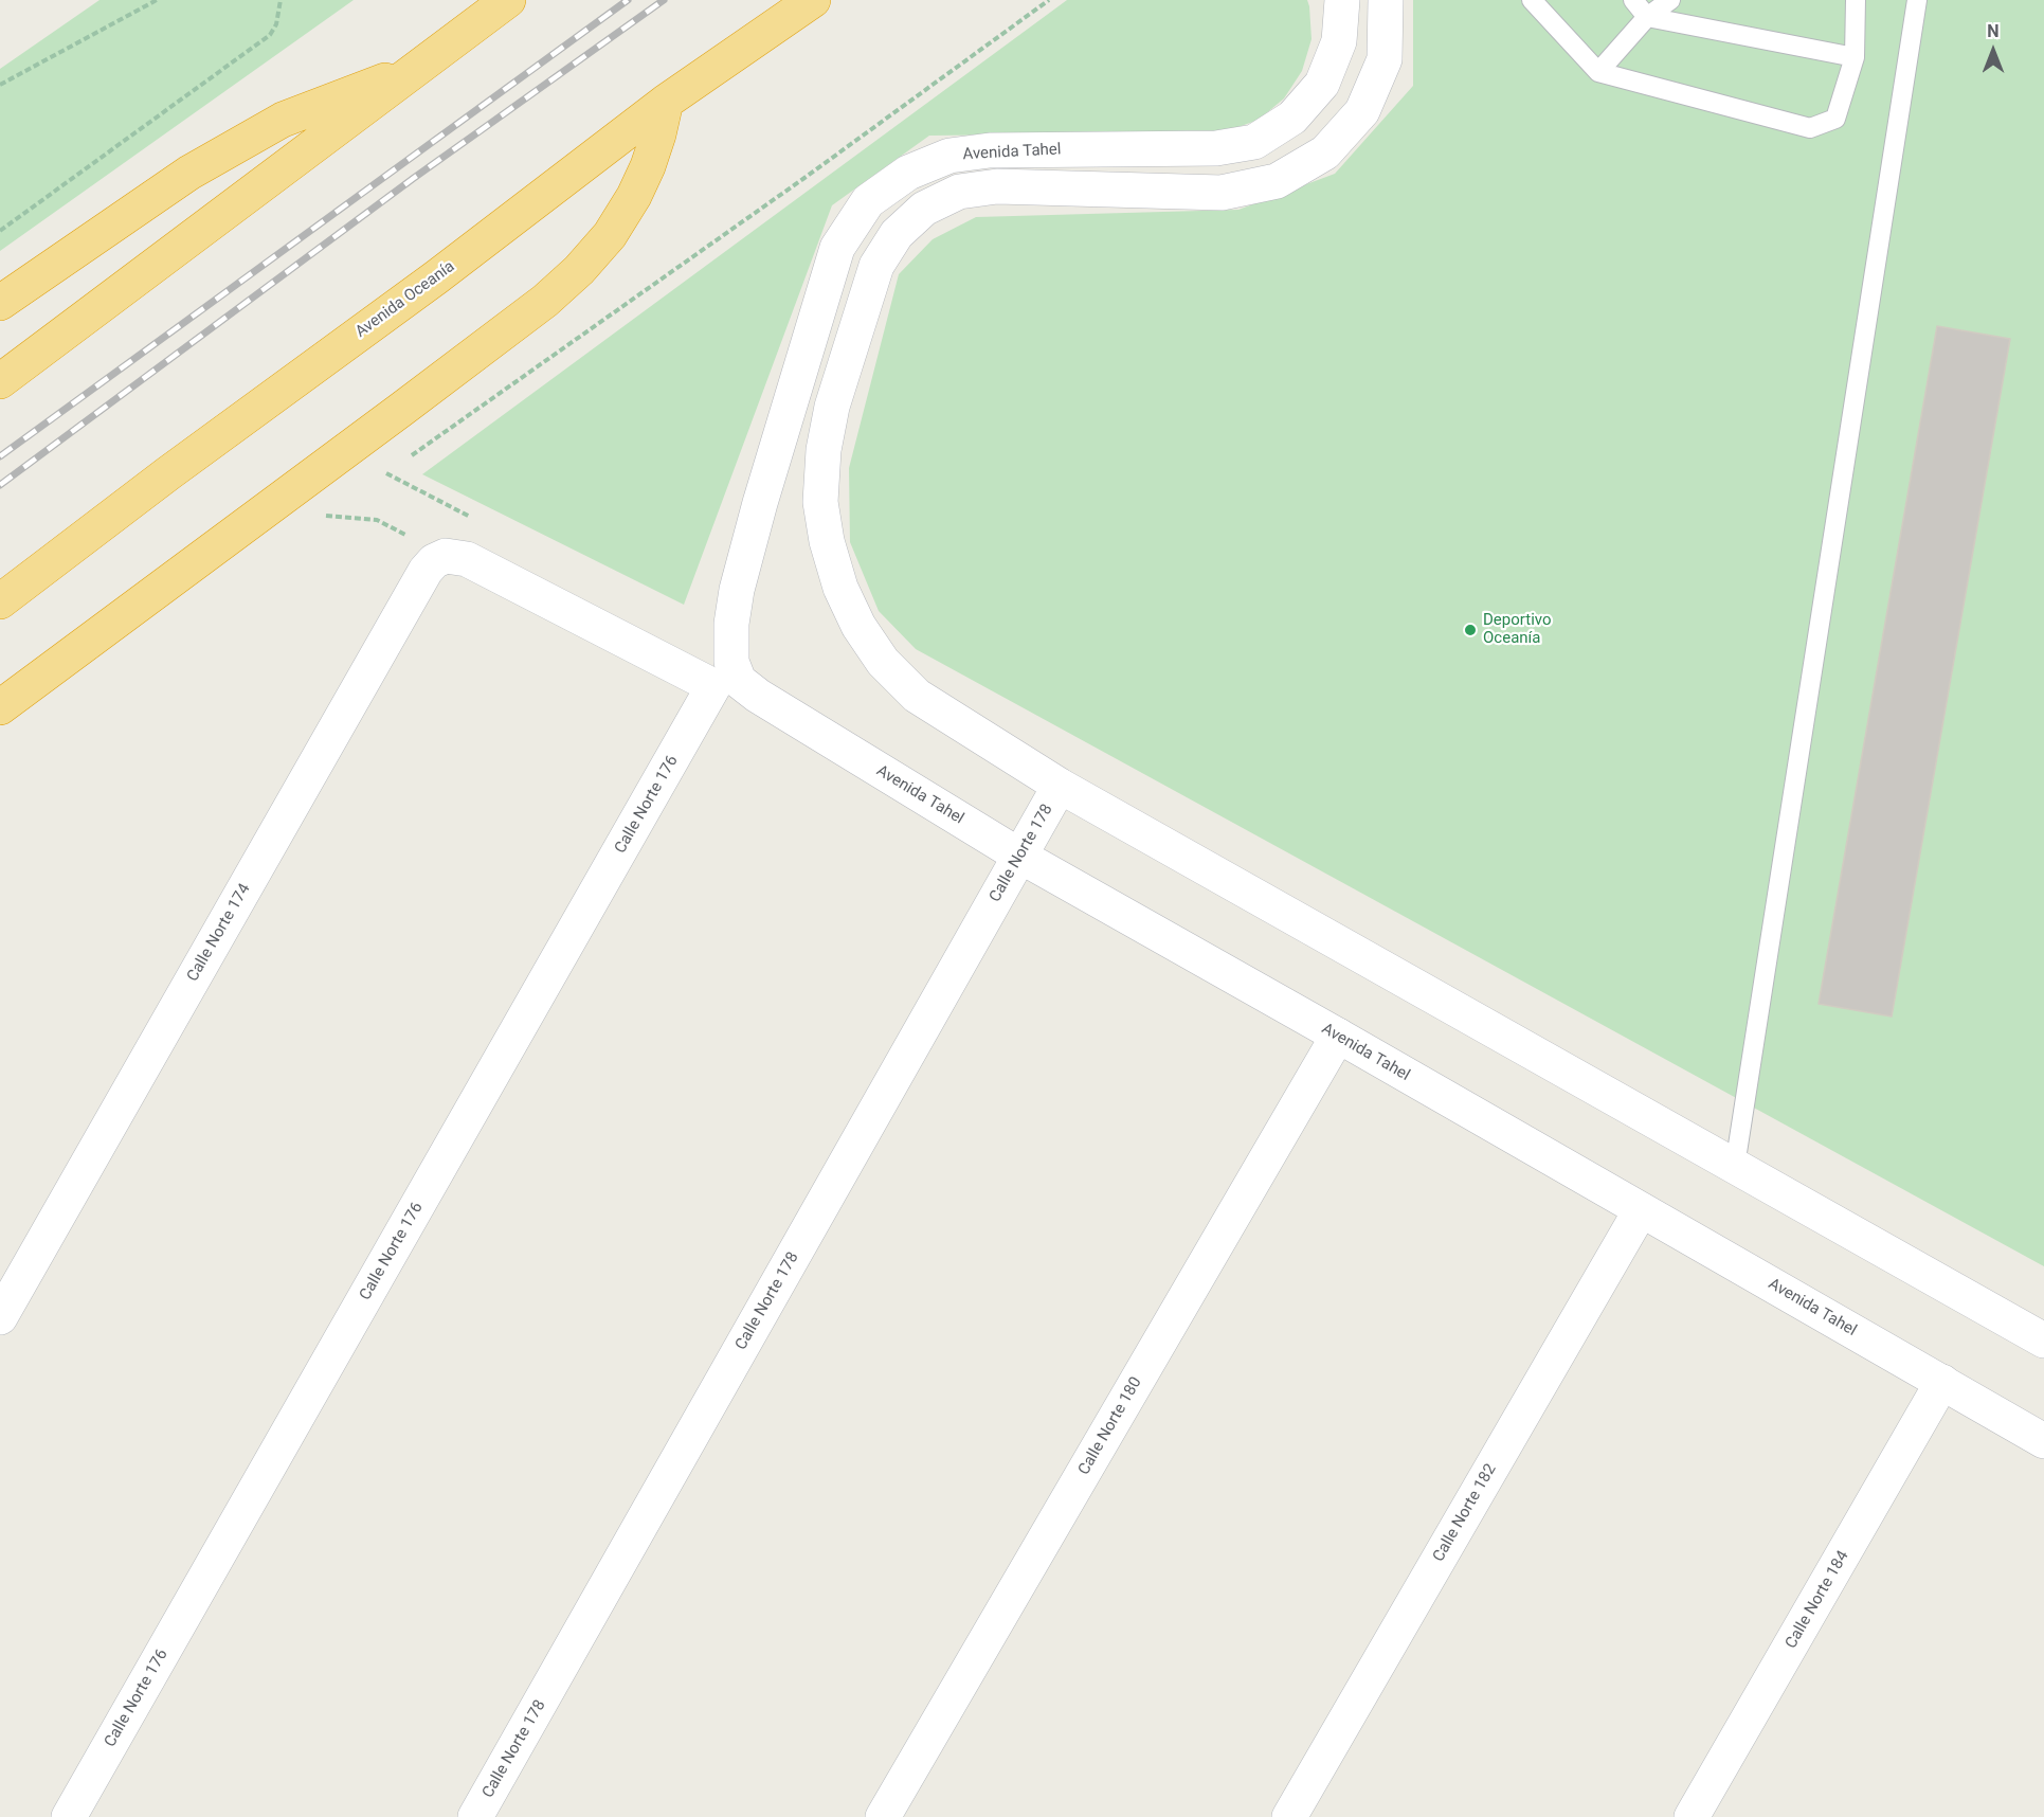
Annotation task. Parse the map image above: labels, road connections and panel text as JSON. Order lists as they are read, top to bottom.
{
  "streets": {
    "highway": ["Avenida Oceanía"],
    "street": [
      "Avenida Tahel",
      "Calle Norte 176",
      "Calle Norte 178",
      "Calle Norte 174",
      "Calle Norte 180",
      "Calle Norte 182",
      "Calle Norte 184"
    ]
  },
  "crossings": [
    ["Avenida Tahel", "Calle Norte 176"],
    ["Avenida Tahel", "Calle Norte 178"],
    ["Avenida Tahel", "Calle Norte 174"],
    ["Avenida Tahel", "Calle Norte 180"],
    ["Avenida Tahel", "Calle Norte 182"],
    ["Avenida Tahel", "Calle Norte 184"]
  ],
  "places": ["Deportivo Oceanía"],
  "north": "top"
}
